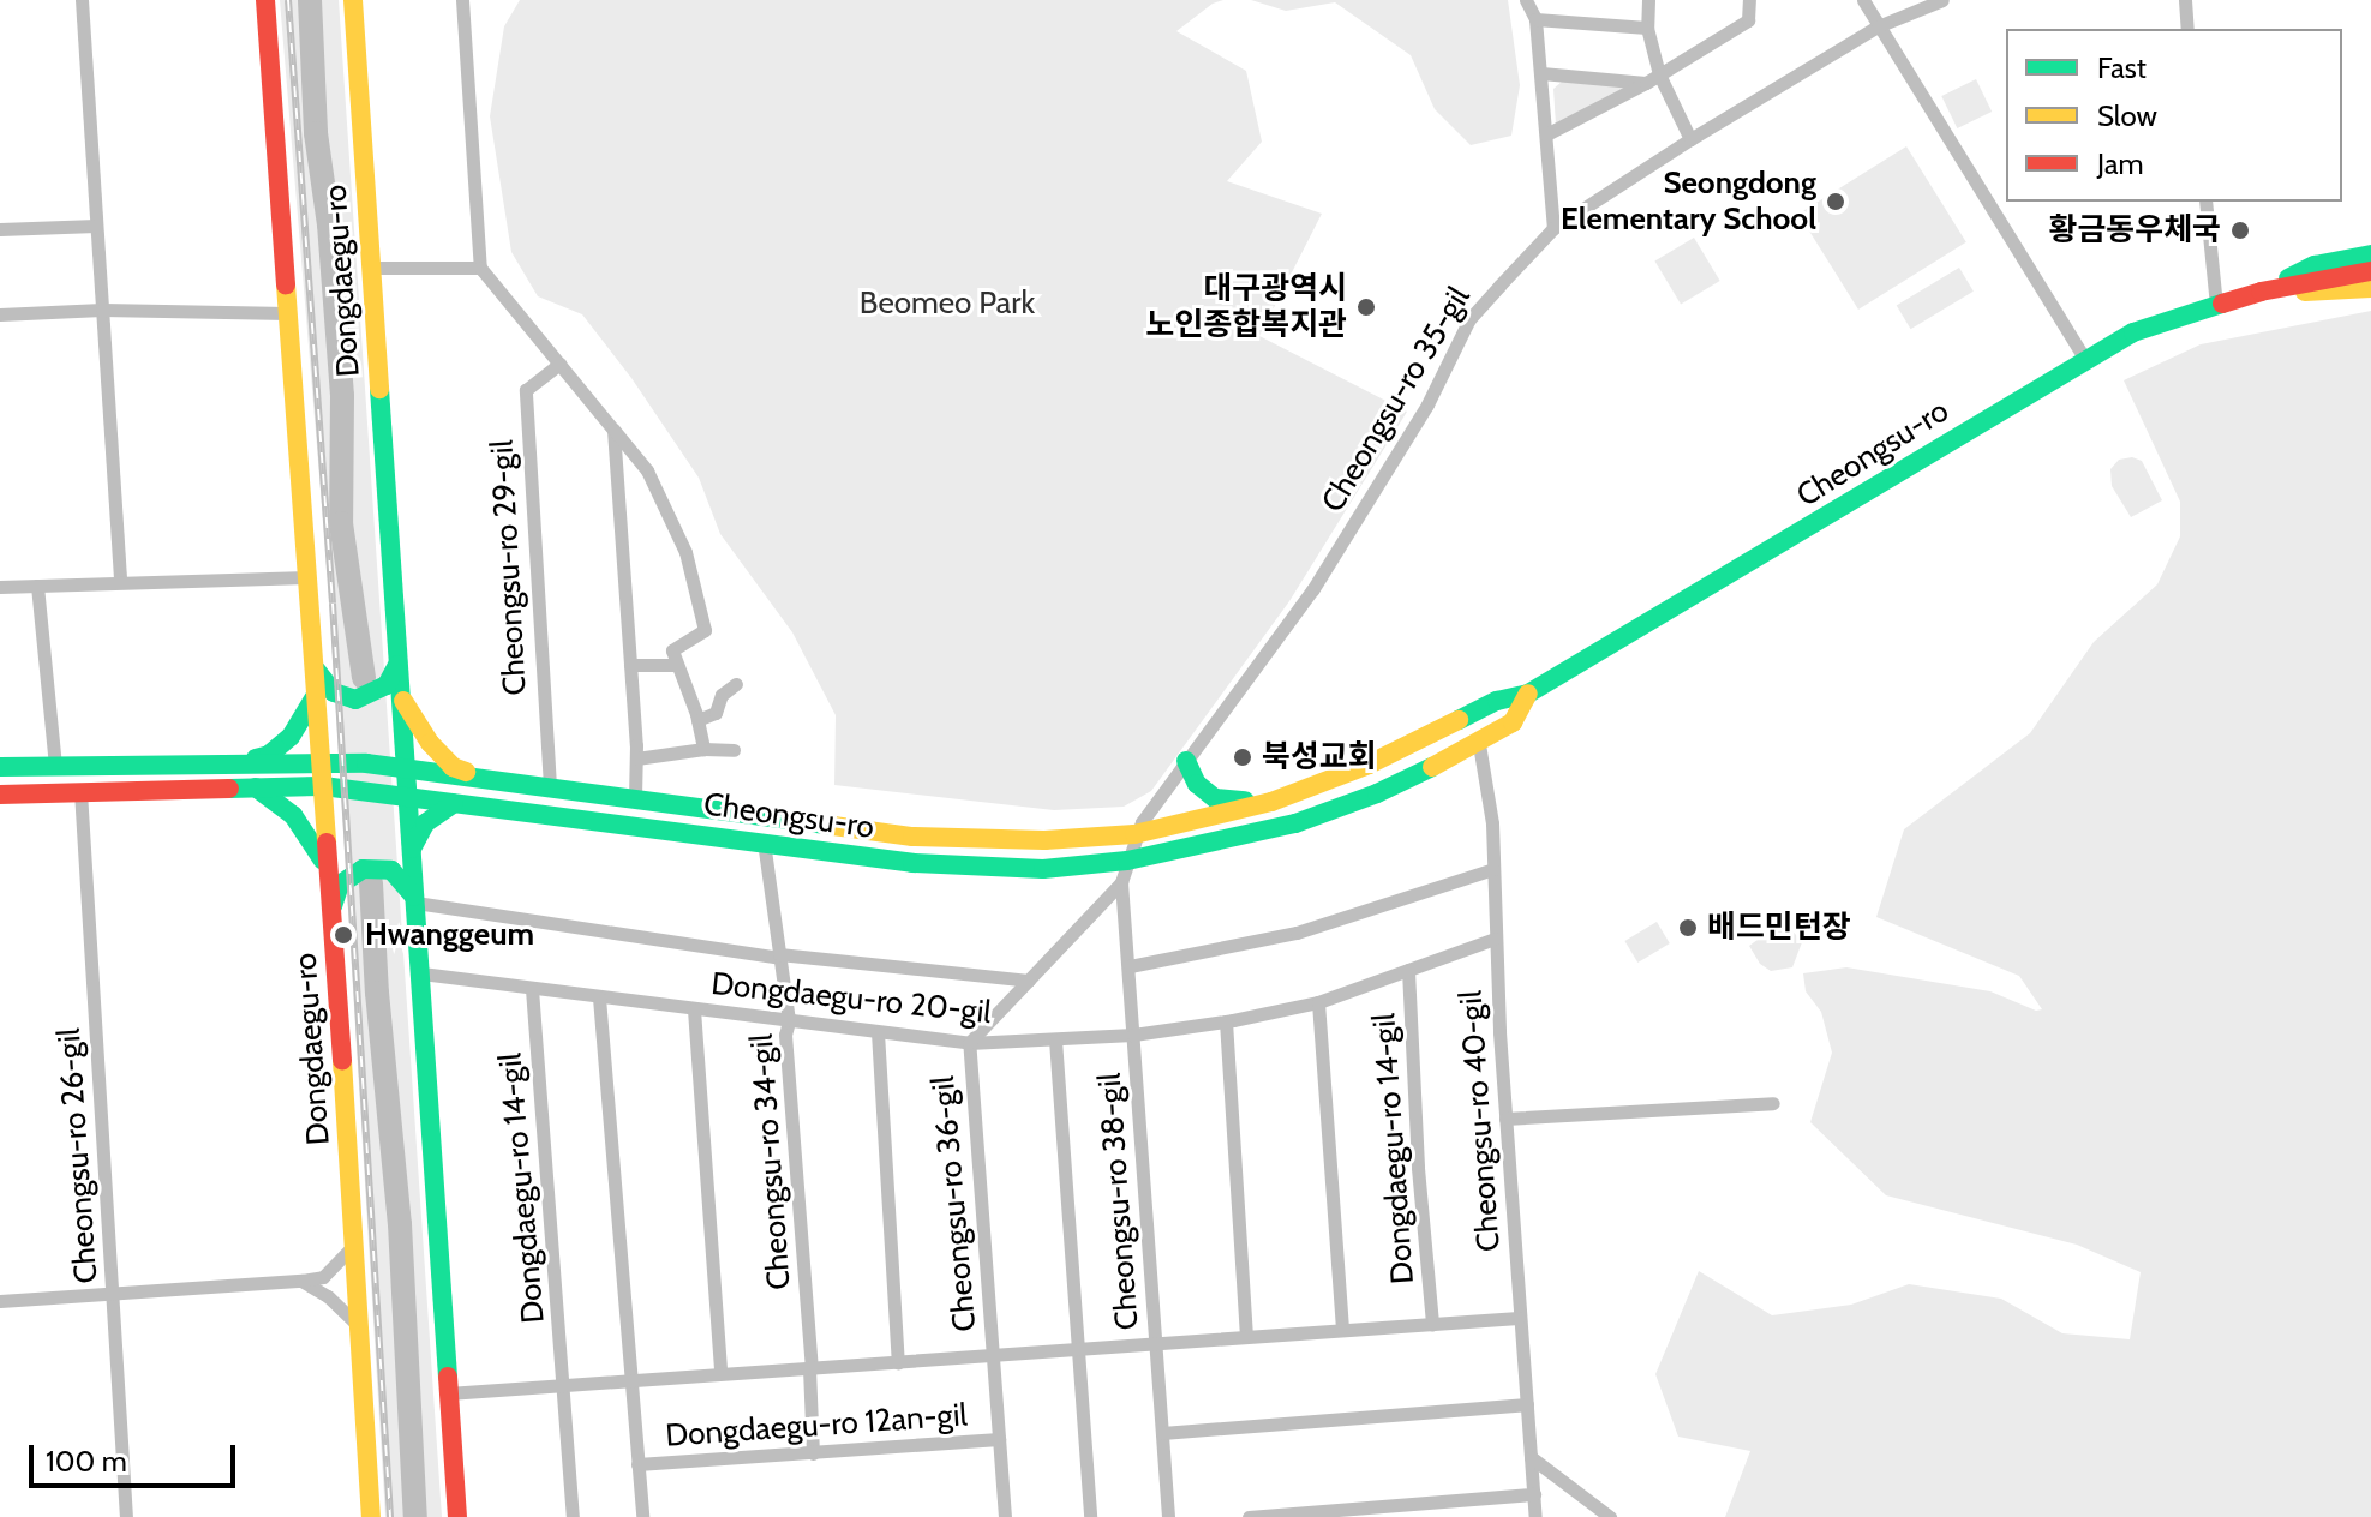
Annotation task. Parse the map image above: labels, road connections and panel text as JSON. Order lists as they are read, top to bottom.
{
  "streets": {
    "main road": ["Dongdaegu-ro", "Cheongsu-ro"],
    "street": [
      "Cheongsu-ro 35-gil",
      "Cheongsu-ro 29-gil",
      "Dongdaegu-ro 20-gil",
      "Cheongsu-ro 40-gil",
      "Dongdaegu-ro 14-gil",
      "Cheongsu-ro 26-gil",
      "Cheongsu-ro 34-gil",
      "Cheongsu-ro 38-gil",
      "Cheongsu-ro 36-gil",
      "Dongdaegu-ro 12an-gil"
    ]
  },
  "crossings": [
    ["Dongdaegu-ro", "Cheongsu-ro"],
    ["Dongdaegu-ro", "Dongdaegu-ro 20-gil"],
    ["Dongdaegu-ro", "Dongdaegu-ro 14-gil"],
    ["Cheongsu-ro 35-gil", "Cheongsu-ro"],
    ["Cheongsu-ro 35-gil", "Cheongsu-ro 36-gil"],
    ["Cheongsu-ro", "Cheongsu-ro 29-gil"],
    ["Cheongsu-ro", "Cheongsu-ro 40-gil"],
    ["Cheongsu-ro", "Cheongsu-ro 26-gil"],
    ["Cheongsu-ro", "Cheongsu-ro 34-gil"],
    ["Cheongsu-ro", "Cheongsu-ro 36-gil"],
    ["Dongdaegu-ro 20-gil", "Cheongsu-ro 40-gil"],
    ["Dongdaegu-ro 20-gil", "Dongdaegu-ro 14-gil"],
    ["Dongdaegu-ro 20-gil", "Cheongsu-ro 34-gil"],
    ["Dongdaegu-ro 20-gil", "Cheongsu-ro 38-gil"],
    ["Dongdaegu-ro 20-gil", "Cheongsu-ro 36-gil"],
    ["Cheongsu-ro 40-gil", "Dongdaegu-ro 14-gil"],
    ["Dongdaegu-ro 14-gil", "Cheongsu-ro 34-gil"],
    ["Dongdaegu-ro 14-gil", "Cheongsu-ro 38-gil"],
    ["Dongdaegu-ro 14-gil", "Cheongsu-ro 36-gil"],
    ["Dongdaegu-ro 14-gil", "Dongdaegu-ro 12an-gil"],
    ["Cheongsu-ro 38-gil", "Cheongsu-ro 36-gil"],
    ["Cheongsu-ro 36-gil", "Dongdaegu-ro 12an-gil"]
  ],
  "parks": ["Beomeo Park"],
  "places": [
    "Seongdong Elementary School",
    "황금동우체국",
    "대구광역시 노인종합복지관",
    "북성교회",
    "배드민턴장",
    "Hwanggeum"
  ],
  "legend": ["Fast", "Slow", "Jam"],
  "scale_bar": "100 m"
}
